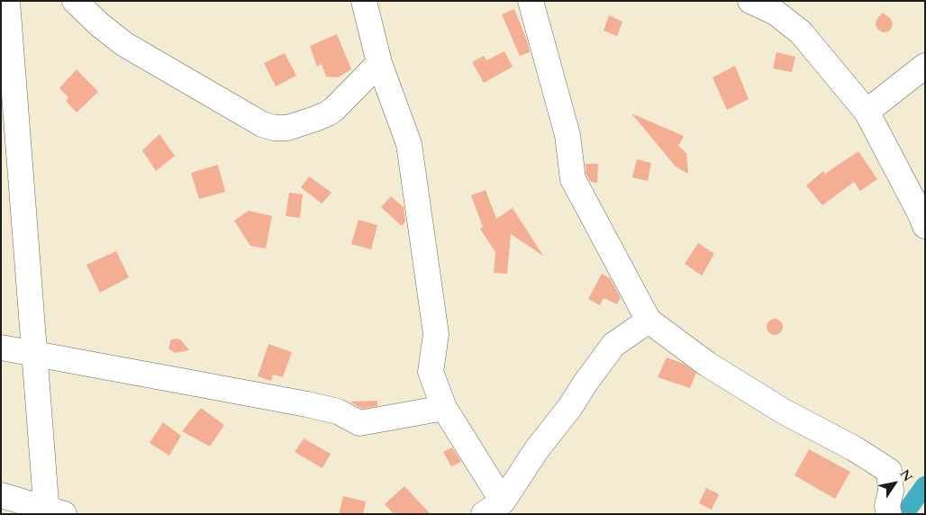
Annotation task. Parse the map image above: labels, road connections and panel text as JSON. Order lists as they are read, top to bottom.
{
  "north": "top right"
}
